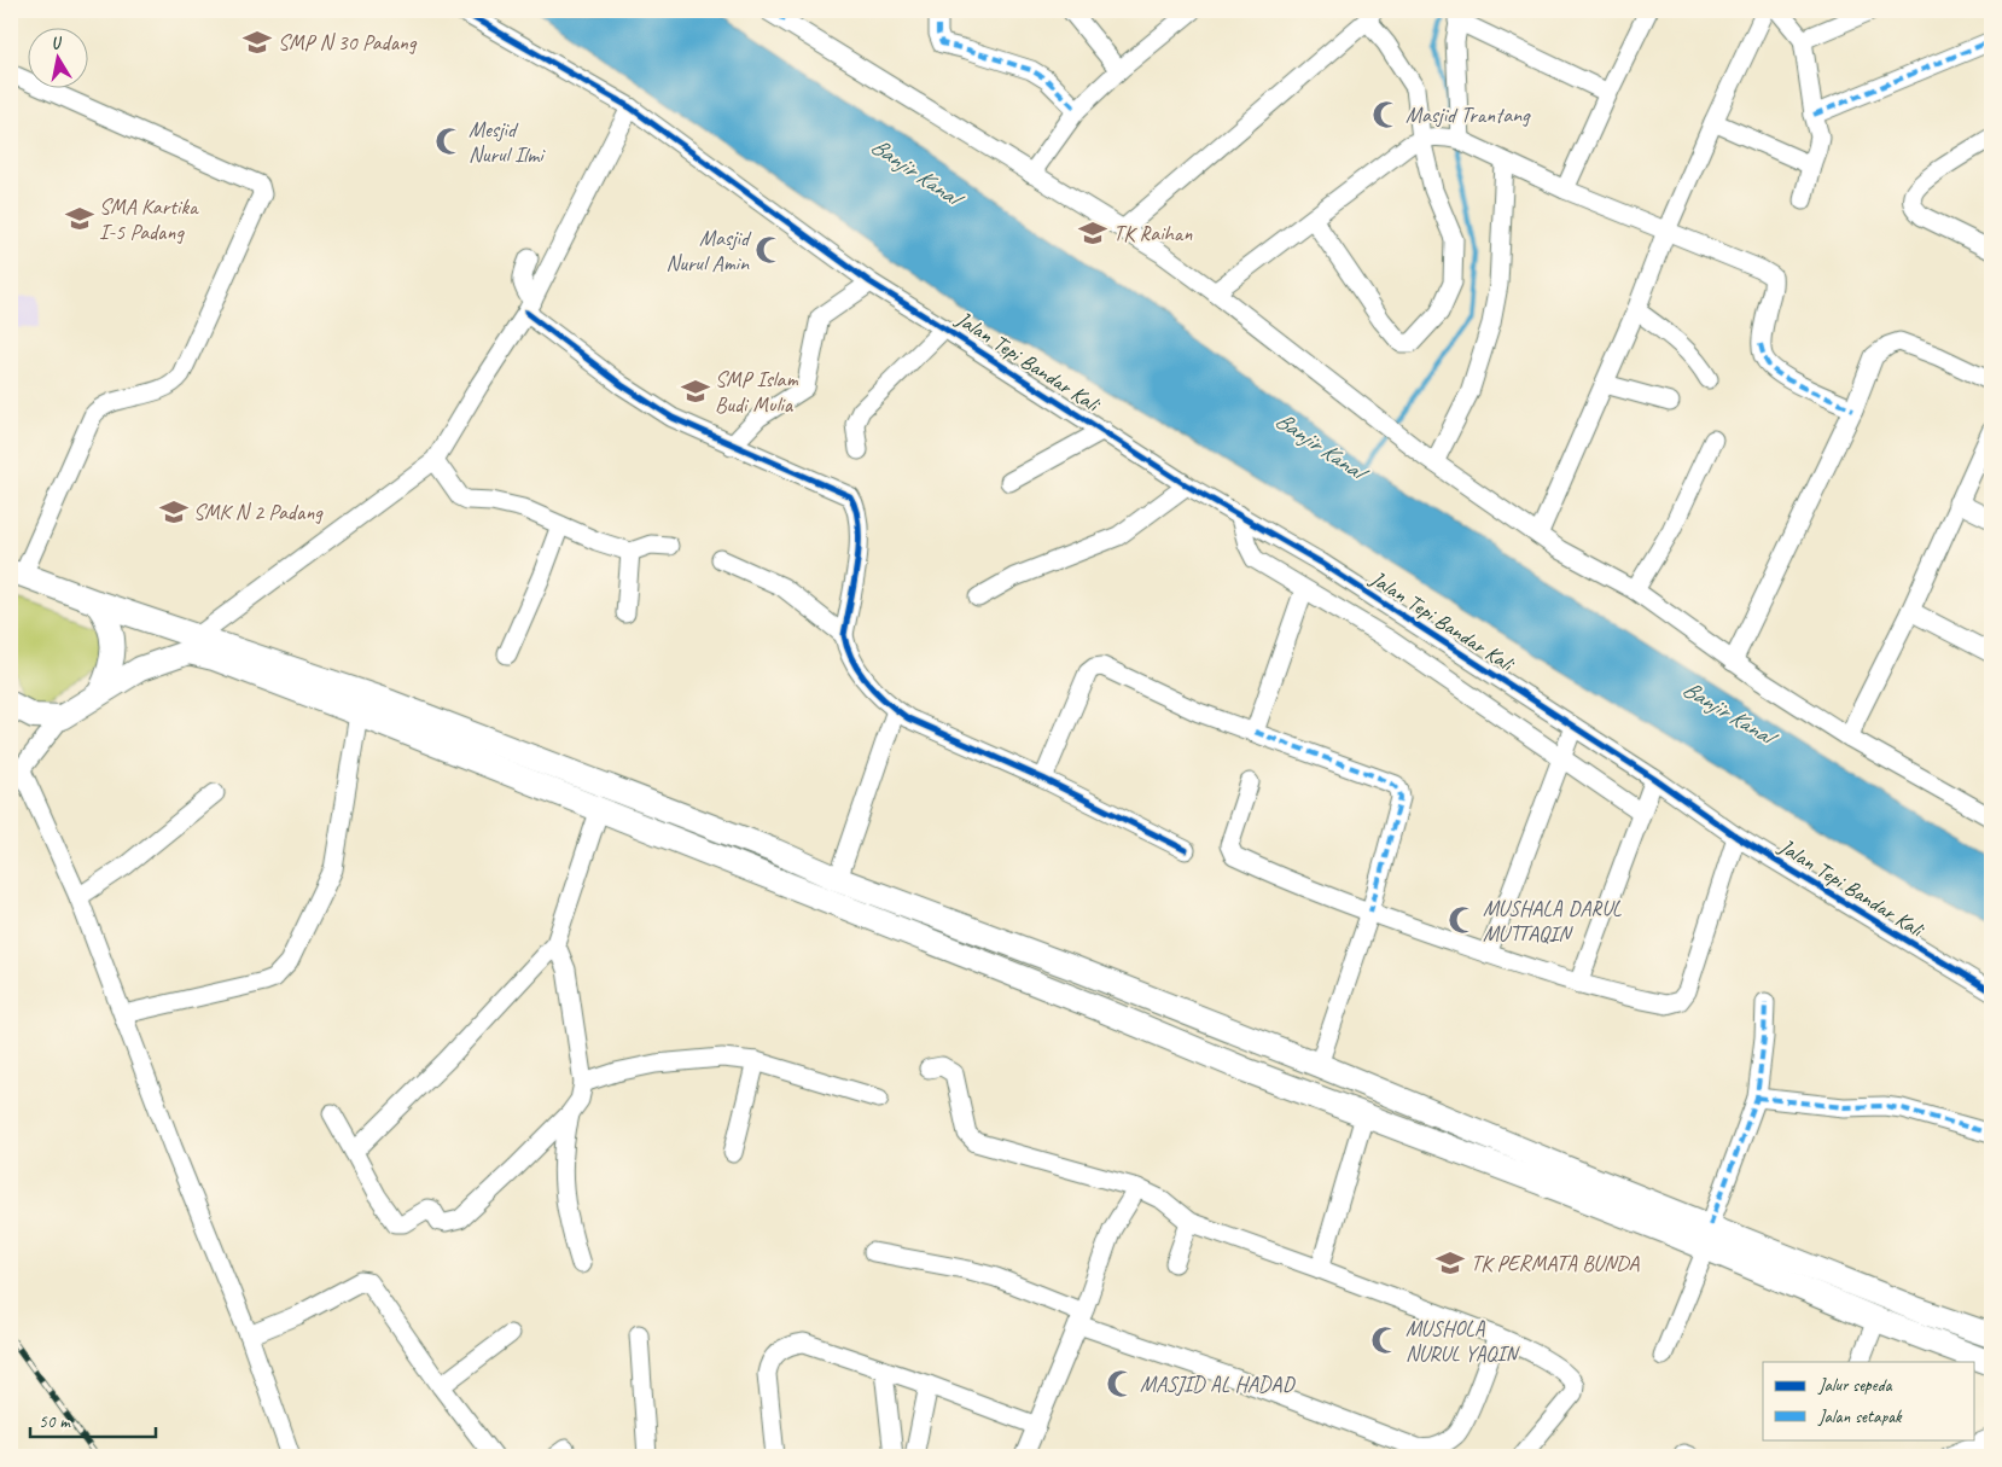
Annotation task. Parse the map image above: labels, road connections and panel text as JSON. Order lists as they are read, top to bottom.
{
  "streets": {
    "street": ["Jalan Tepi Bandar Kali"]
  },
  "water": ["Banjir Kanal"],
  "places": {
    "school or university": [
      "SMP N 30 Padang",
      "SMA Kartika I-5 Padang",
      "TK Raihan",
      "SMP Islam Budi Mulia",
      "SMK N 2 Padang",
      "TK PERMATA BUNDA"
    ],
    "mosque": [
      "Masjid Trantang",
      "Mesjid Nurul Ilmi",
      "Masjid Nurul Amin",
      "MUSHALA DARUL MUTTAQIN",
      "MUSHOLA NURUL YAQIN",
      "MASJID AL HADAD"
    ]
  },
  "legend": ["Jalur sepeda", "Jalan setapak"],
  "scale_bar": "50 m",
  "north": "top"
}
